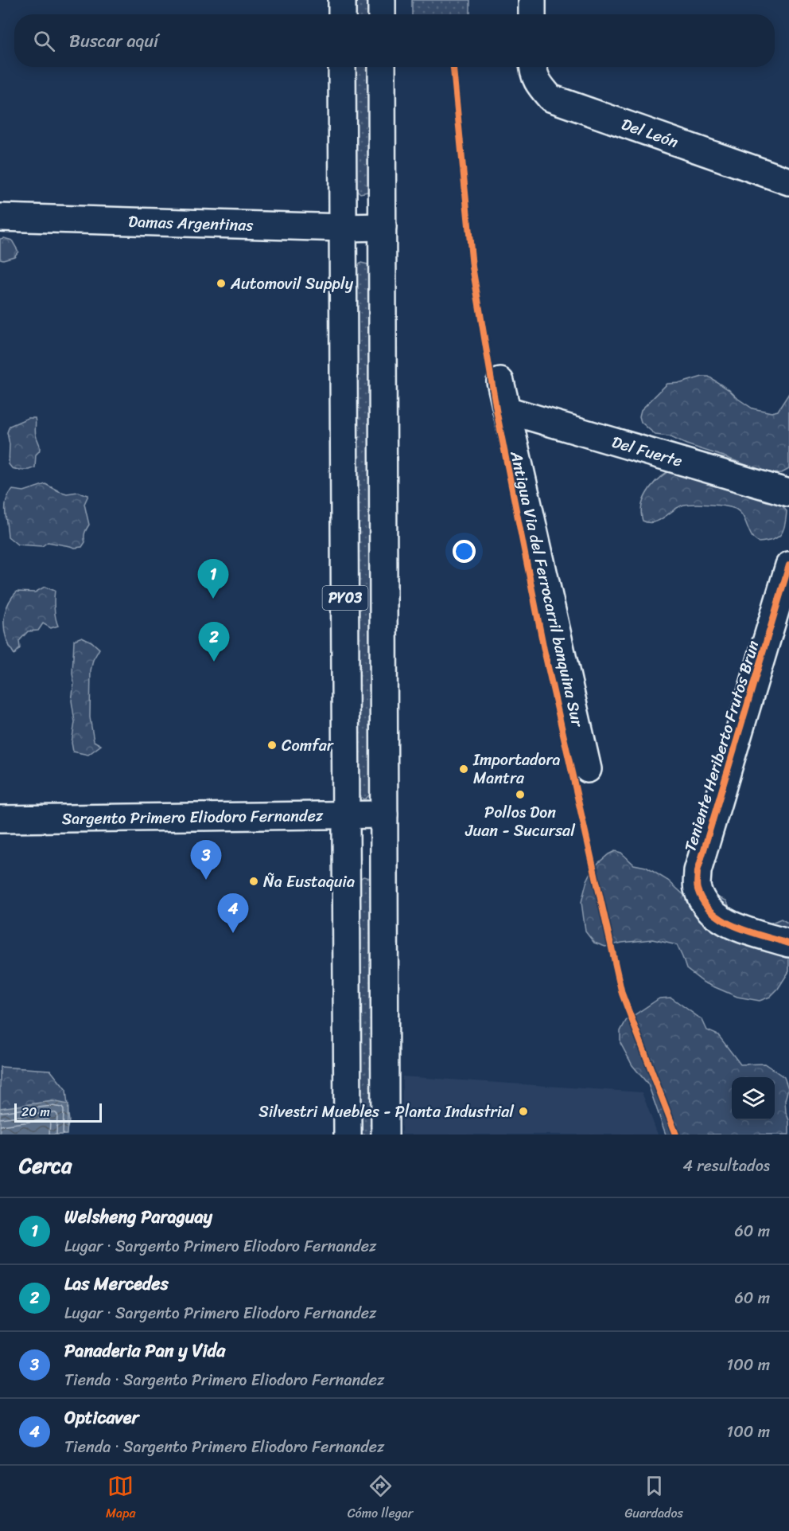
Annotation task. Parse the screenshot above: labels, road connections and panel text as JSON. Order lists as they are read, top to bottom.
{
  "streets": {
    "main road": [
      "Del León",
      "Damas Argentinas",
      "Del Fuerte",
      "Antigua Via del Ferrocarril banquina Sur",
      "PY03",
      "Teniente Heriberto Frutos Brun",
      "Sargento Primero Eliodoro Fernandez"
    ]
  },
  "crossings": [
    ["Damas Argentinas", "PY03"],
    ["Del Fuerte", "Antigua Via del Ferrocarril banquina Sur"],
    ["PY03", "Sargento Primero Eliodoro Fernandez"]
  ],
  "places": [
    "Automovil Supply",
    "Comfar",
    "Importadora Mantra",
    "Pollos Don Juan - Sucursal",
    "Ña Eustaquia",
    "Silvestri Muebles - Planta Industrial"
  ],
  "scale_bar": "20 m",
  "page": {
    "search": "Buscar aquí",
    "pins": [
      "1",
      "2",
      "3",
      "4"
    ],
    "scale": "20 m",
    "heading": ["Cerca", "4 resultados"],
    "list": [
      {
        "mark": "1",
        "name": "Welsheng Paraguay",
        "note": "Lugar · Sargento Primero Eliodoro Fernandez",
        "value": "60 m"
      },
      {
        "mark": "2",
        "name": "Las Mercedes",
        "note": "Lugar · Sargento Primero Eliodoro Fernandez",
        "value": "60 m"
      },
      {
        "mark": "3",
        "name": "Panaderia Pan y Vida",
        "note": "Tienda · Sargento Primero Eliodoro Fernandez",
        "value": "100 m"
      },
      {
        "mark": "4",
        "name": "Opticaver",
        "note": "Tienda · Sargento Primero Eliodoro Fernandez",
        "value": "100 m"
      }
    ],
    "nav": ["Mapa", "Cómo llegar", "Guardados"]
  }
}
